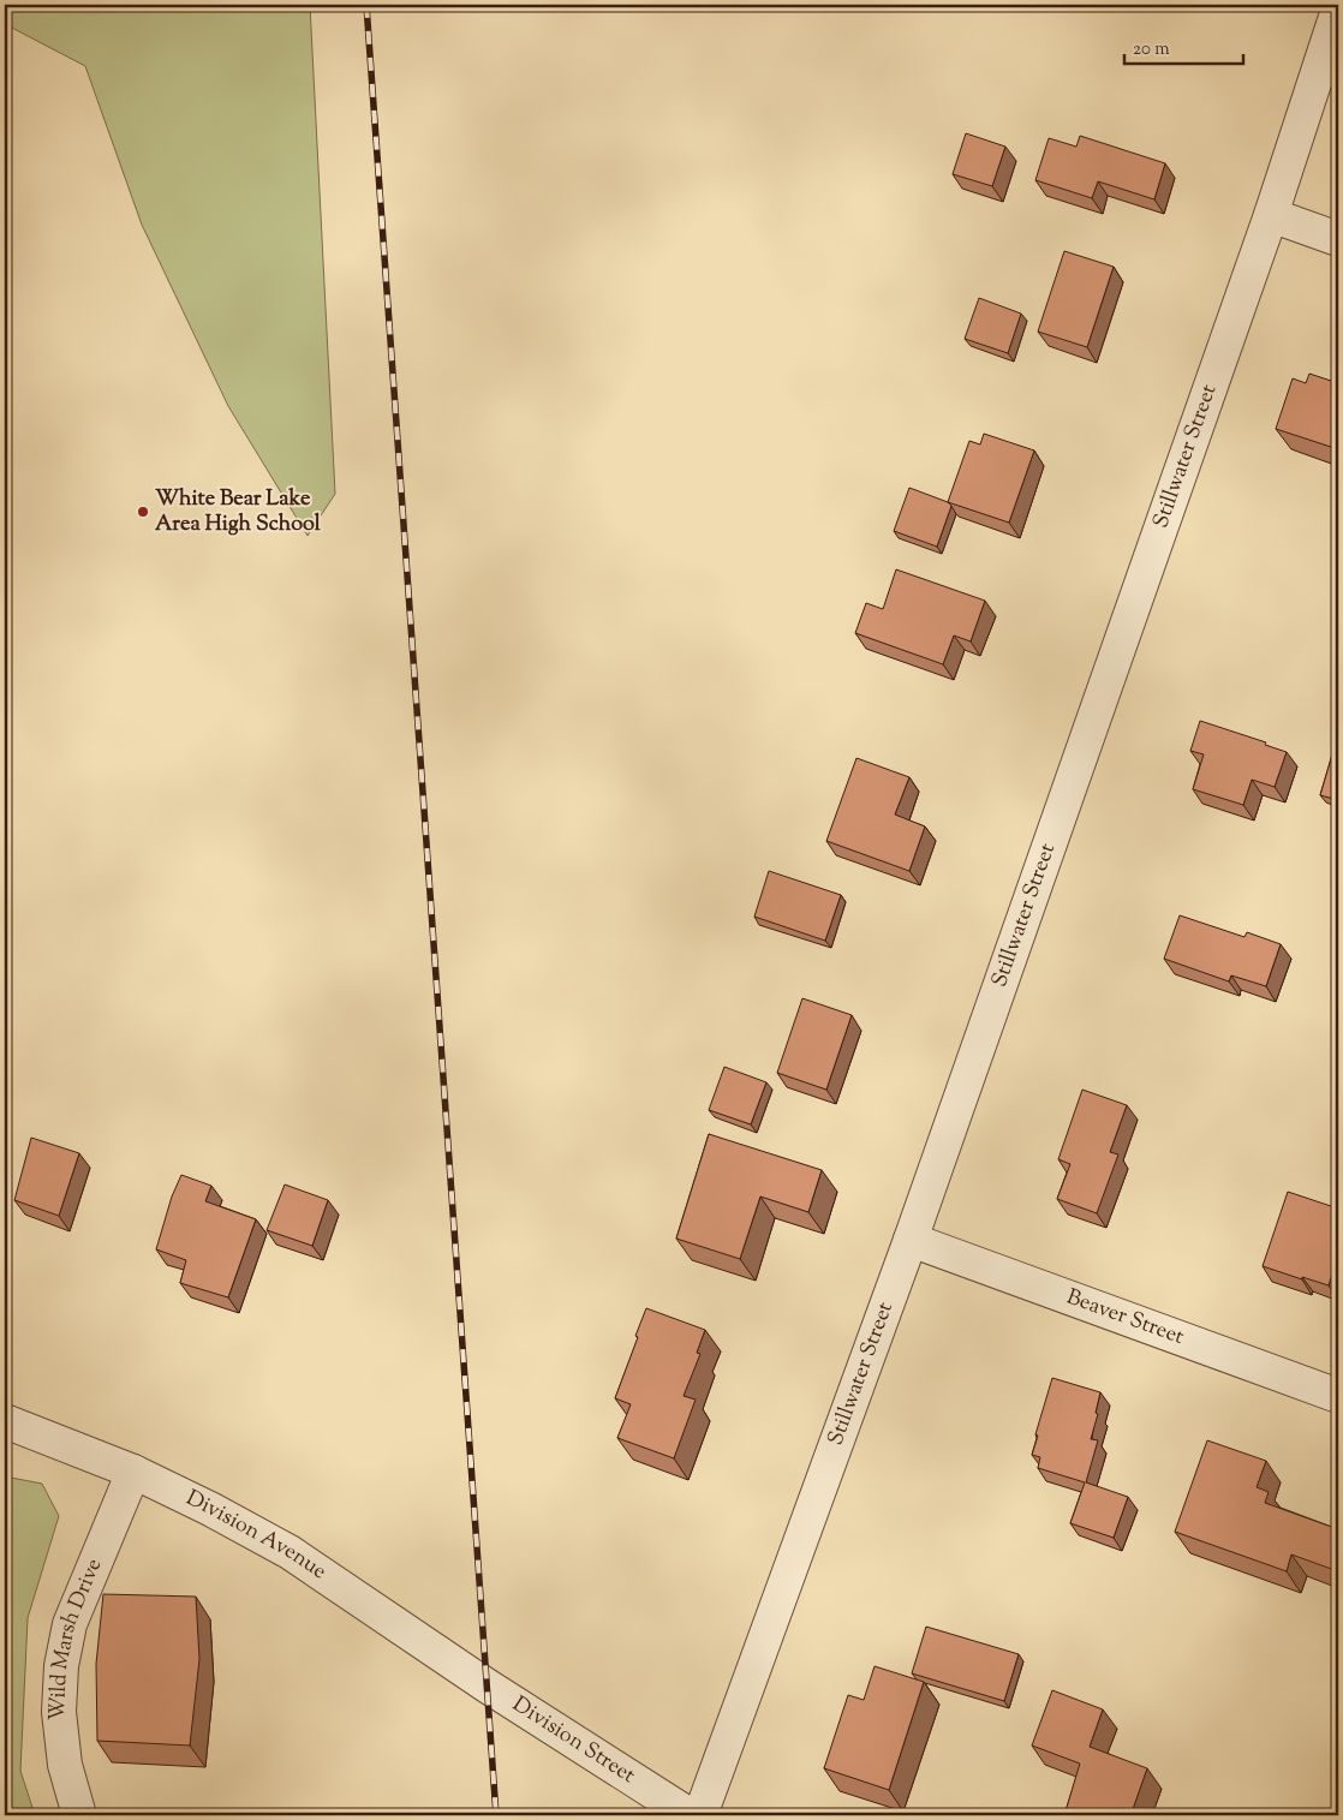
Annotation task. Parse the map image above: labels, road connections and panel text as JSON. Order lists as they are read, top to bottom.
{
  "streets": {
    "street": [
      "Stillwater Street",
      "Beaver Street",
      "Division Avenue",
      "Wild Marsh Drive",
      "Division Street"
    ]
  },
  "crossings": [
    ["Stillwater Street", "Beaver Street"],
    ["Division Avenue", "Wild Marsh Drive"],
    ["Division Avenue", "Division Street"]
  ],
  "places": ["White Bear Lake Area High School"],
  "scale_bar": "20 m"
}
